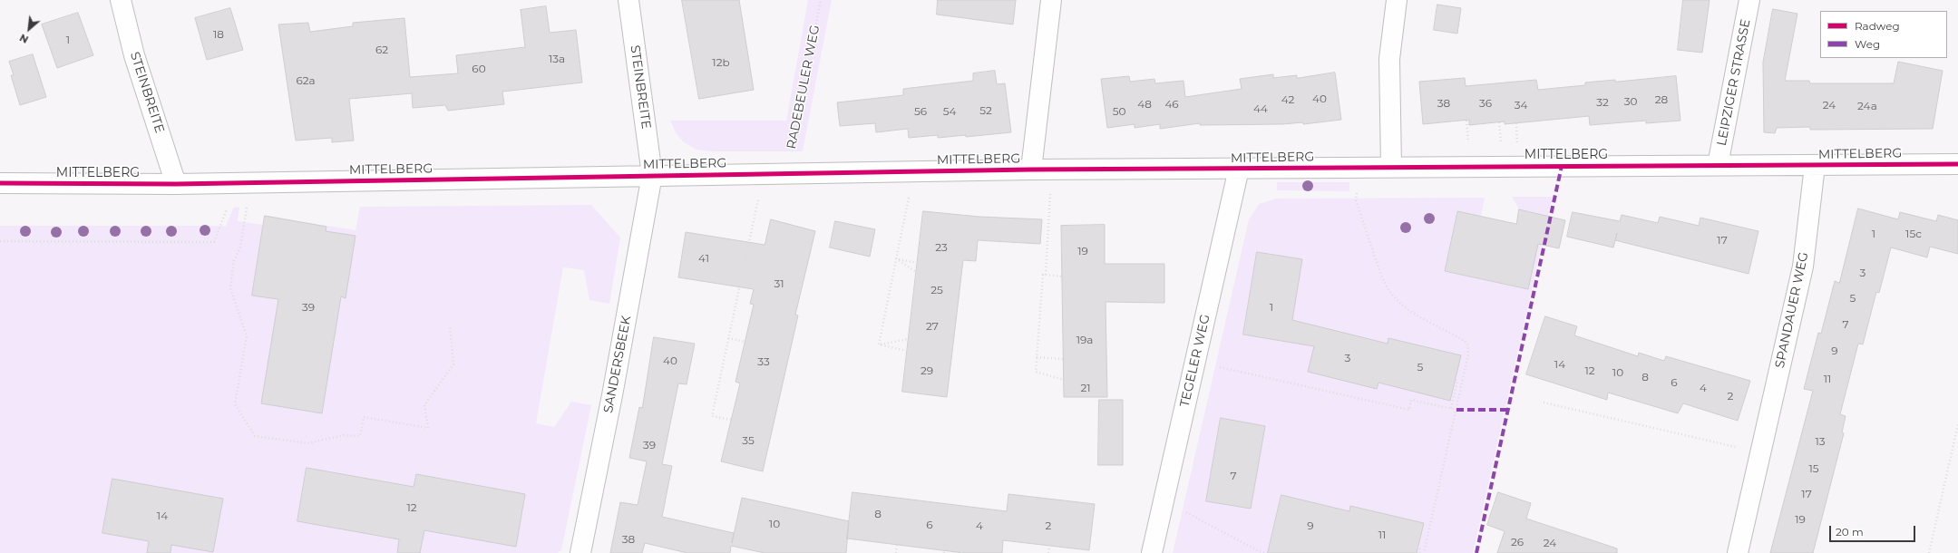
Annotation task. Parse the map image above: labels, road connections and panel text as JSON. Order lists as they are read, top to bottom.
{
  "streets": {
    "street": [
      "LEIPZIGER STRASSE",
      "STEINBREITE",
      "MITTELBERG",
      "SPANDAUER WEG",
      "TEGELER WEG",
      "SANDERSBEEK"
    ],
    "path": ["RADEBEULER WEG"]
  },
  "crossings": [
    ["LEIPZIGER STRASSE", "MITTELBERG"],
    ["STEINBREITE", "MITTELBERG"],
    ["STEINBREITE", "SANDERSBEEK"],
    ["RADEBEULER WEG", "MITTELBERG"],
    ["MITTELBERG", "SPANDAUER WEG"],
    ["MITTELBERG", "TEGELER WEG"],
    ["MITTELBERG", "SANDERSBEEK"]
  ],
  "house_numbers": [
    "18",
    "1",
    "62",
    "13a",
    "12b",
    "60",
    "62a",
    "40",
    "42",
    "28",
    "30",
    "32",
    "38",
    "36",
    "48",
    "46",
    "34",
    "24",
    "24a",
    "44",
    "52",
    "56",
    "54",
    "50",
    "1",
    "15c",
    "17",
    "23",
    "19",
    "41",
    "3",
    "31",
    "25",
    "5",
    "39",
    "1",
    "7",
    "27",
    "19a",
    "9",
    "3",
    "40",
    "33",
    "14",
    "5",
    "29",
    "12",
    "10",
    "8",
    "11",
    "6",
    "21",
    "4",
    "2",
    "35",
    "13",
    "39",
    "15",
    "7",
    "17",
    "12",
    "8",
    "14",
    "19",
    "10",
    "6",
    "4",
    "2",
    "9",
    "11",
    "38",
    "26",
    "24"
  ],
  "legend": ["Radweg", "Weg"],
  "scale_bar": "20 m",
  "north": "bottom left"
}
